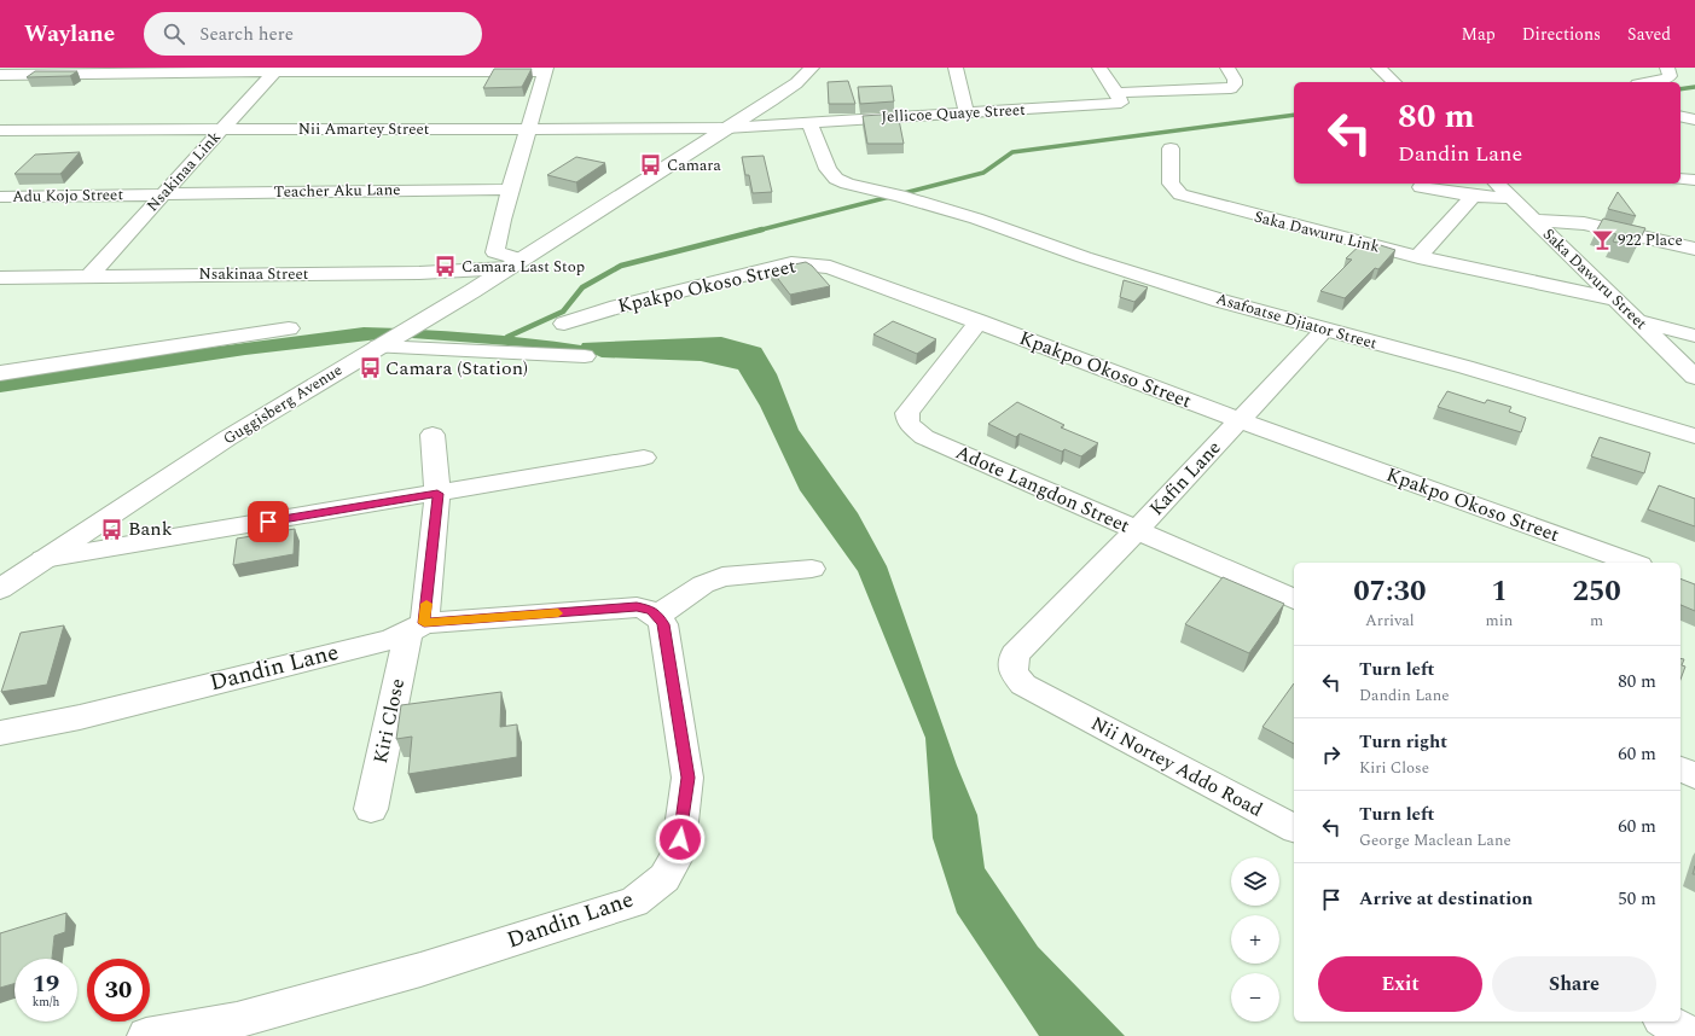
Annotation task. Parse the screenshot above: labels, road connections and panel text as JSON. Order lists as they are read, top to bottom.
{
  "streets": {
    "street": [
      "Jellicoe Quaye Street",
      "Nii Amartey Street",
      "Nsakinaa Link",
      "Teacher Aku Lane",
      "Adu Kojo Street",
      "Saka Dawuru Link",
      "Nsakinaa Street",
      "Saka Dawuru Street",
      "Kpakpo Okoso Street",
      "Asafoatse Djiator Street",
      "Guggisberg Avenue",
      "Kafin Lane",
      "Adote Langdon Street",
      "Dandin Lane",
      "Kiri Close",
      "Nii Nortey Addo Road"
    ]
  },
  "crossings": [
    ["Jellicoe Quaye Street", "Nii Amartey Street"],
    ["Jellicoe Quaye Street", "Asafoatse Djiator Street"],
    ["Jellicoe Quaye Street", "Guggisberg Avenue"],
    ["Nii Amartey Street", "Nsakinaa Link"],
    ["Nii Amartey Street", "Guggisberg Avenue"],
    ["Nsakinaa Link", "Teacher Aku Lane"],
    ["Nsakinaa Link", "Adu Kojo Street"],
    ["Nsakinaa Link", "Nsakinaa Street"],
    ["Teacher Aku Lane", "Adu Kojo Street"],
    ["Saka Dawuru Link", "Saka Dawuru Street"],
    ["Nsakinaa Street", "Guggisberg Avenue"],
    ["Kpakpo Okoso Street", "Kafin Lane"],
    ["Kpakpo Okoso Street", "Adote Langdon Street"],
    ["Asafoatse Djiator Street", "Kafin Lane"],
    ["Kafin Lane", "Adote Langdon Street"],
    ["Kafin Lane", "Nii Nortey Addo Road"],
    ["Dandin Lane", "Kiri Close"]
  ],
  "places": {
    "bus stop": [
      "Camara",
      "Camara Last Stop",
      "Camara (Station)",
      "Bank"
    ],
    "bar": ["922 Place"]
  },
  "page": {
    "header": "Waylane",
    "search": "Search here",
    "nav": ["Map", "Directions", "Saved"],
    "turn": ["80 m", "Dandin Lane"],
    "eta": [
      "07:30",
      "Arrival",
      "1",
      "min",
      "250",
      "m"
    ],
    "list": [
      {
        "name": "Turn left",
        "note": "Dandin Lane",
        "value": "80 m"
      },
      {
        "name": "Turn right",
        "note": "Kiri Close",
        "value": "60 m"
      },
      {
        "name": "Turn left",
        "note": "George Maclean Lane",
        "value": "60 m"
      },
      {
        "name": "Arrive at destination",
        "value": "50 m"
      }
    ],
    "map_buttons": ["+", "−"],
    "buttons": ["Exit", "Share"],
    "speed": "19 km/h",
    "limit": "30"
  }
}
